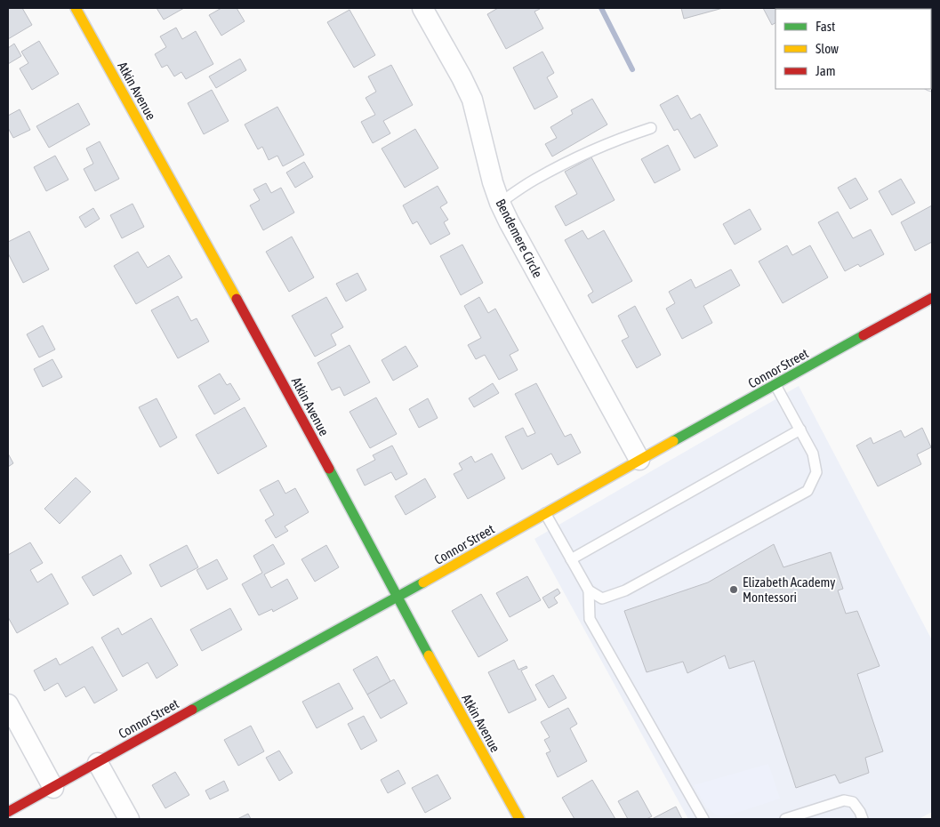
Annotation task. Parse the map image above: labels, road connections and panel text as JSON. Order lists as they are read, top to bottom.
{
  "streets": {
    "street": ["Atkin Avenue", "Bendemere Circle", "Connor Street"]
  },
  "crossings": [
    ["Atkin Avenue", "Connor Street"],
    ["Bendemere Circle", "Connor Street"]
  ],
  "places": ["Elizabeth Academy Montessori"],
  "legend": ["Fast", "Slow", "Jam"]
}
